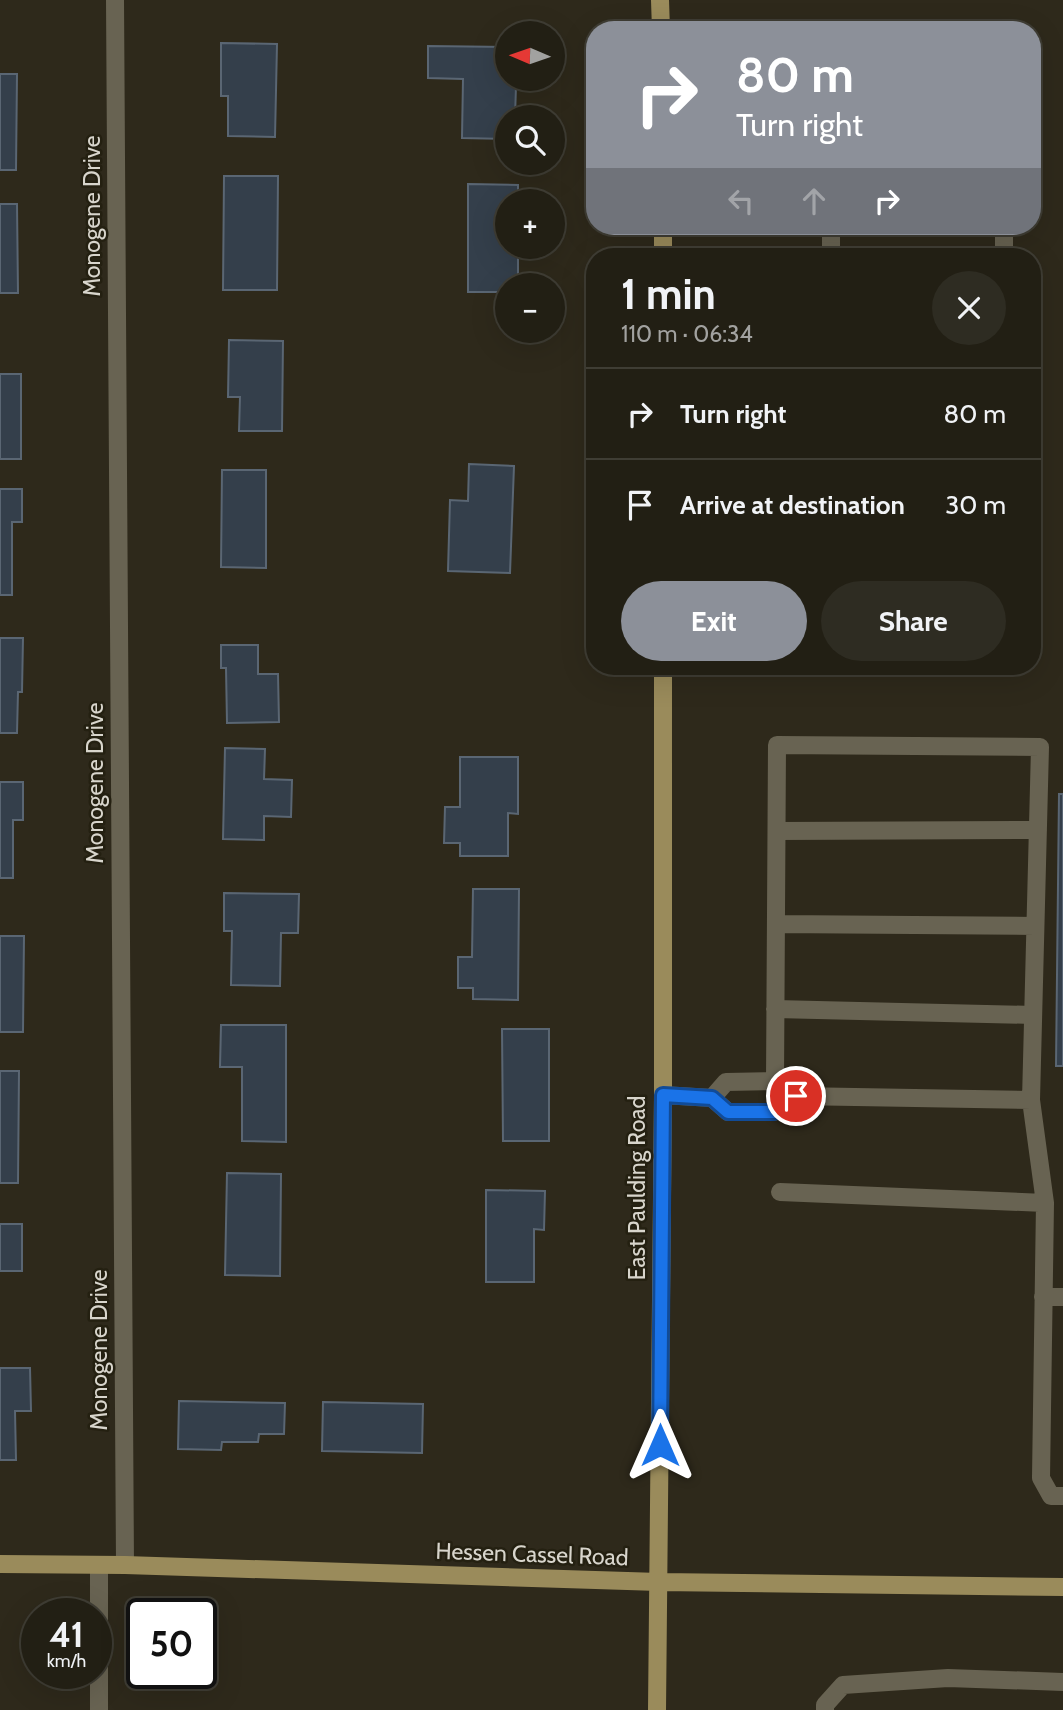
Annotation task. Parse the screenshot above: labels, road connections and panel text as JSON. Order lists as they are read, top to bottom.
{
  "streets": {
    "main road": ["East Paulding Road", "Hessen Cassel Road"],
    "street": ["Monogene Drive"]
  },
  "crossings": [
    ["Monogene Drive", "Hessen Cassel Road"],
    ["East Paulding Road", "Hessen Cassel Road"]
  ],
  "north": "left",
  "page": {
    "map_buttons": ["+", "−"],
    "turn": ["80 m", "Turn right"],
    "heading": ["1 min", "110 m · 06:34"],
    "list": [
      {
        "name": "Turn right",
        "value": "80 m"
      },
      {
        "name": "Arrive at destination",
        "value": "30 m"
      }
    ],
    "buttons": ["Exit", "Share"],
    "speed": "41 km/h",
    "limit": "50"
  }
}
